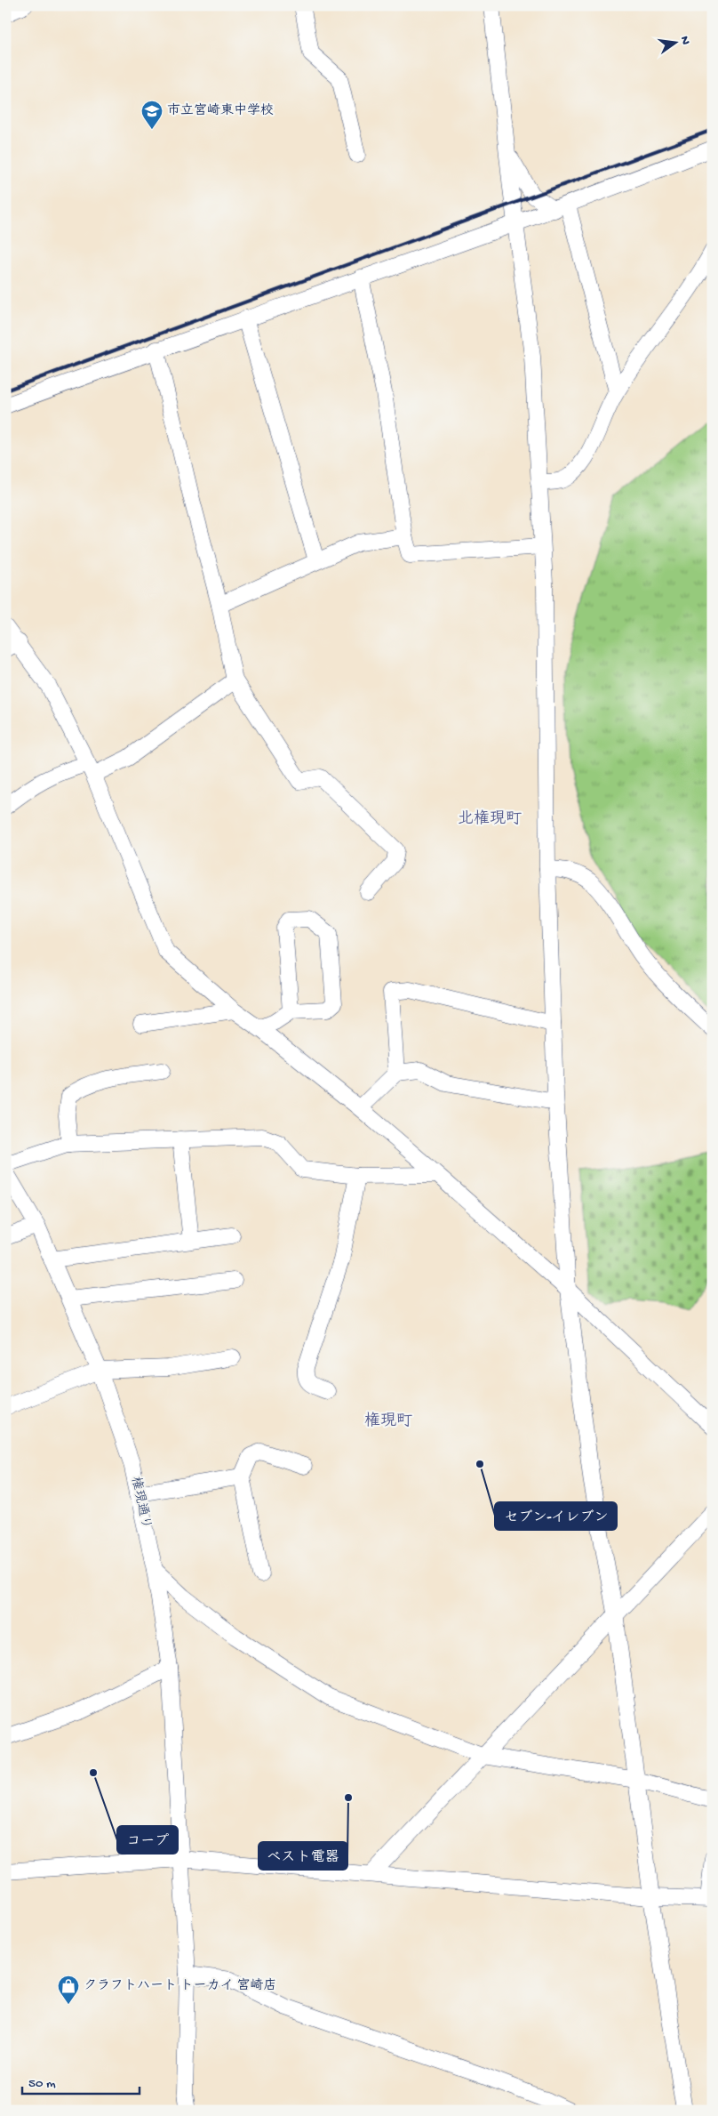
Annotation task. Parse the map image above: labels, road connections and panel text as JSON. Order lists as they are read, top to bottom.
{
  "streets": {
    "street": ["権現通り"]
  },
  "districts": ["北権現町", "権現町"],
  "places": {
    "school or university": ["市立宮崎東中学校"],
    "other": ["セブン-イレブン", "コープ", "ベスト電器"],
    "shop": ["クラフトハート トーカイ 宮崎店"]
  },
  "scale_bar": "50 m",
  "north": "right"
}
